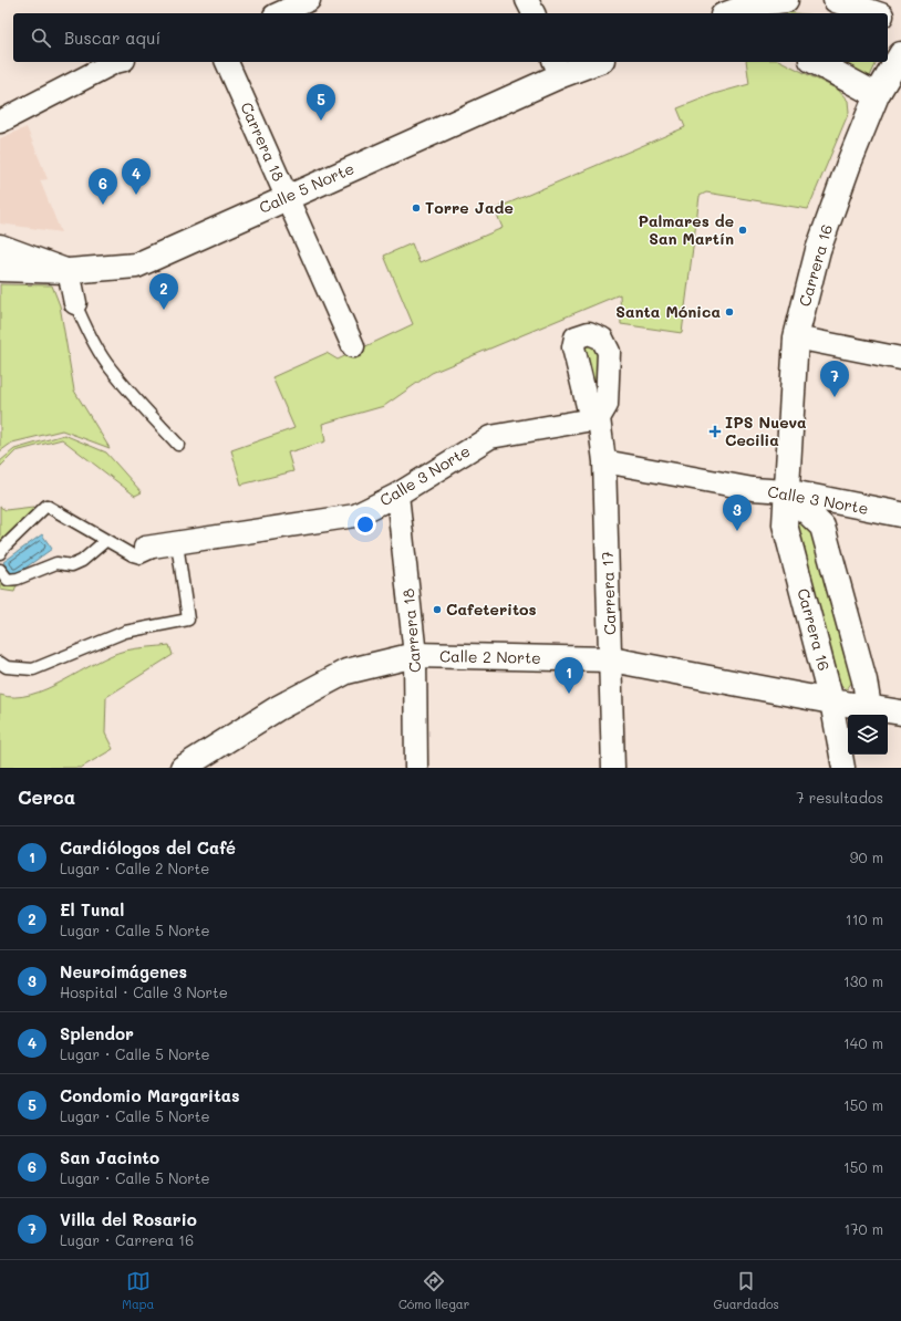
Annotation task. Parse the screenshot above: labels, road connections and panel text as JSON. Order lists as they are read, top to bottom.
{
  "streets": {
    "street": [
      "Carrera 18",
      "Calle 5 Norte",
      "Carrera 16",
      "Calle 3 Norte",
      "Carrera 17",
      "Calle 2 Norte"
    ]
  },
  "crossings": [
    ["Carrera 18", "Calle 5 Norte"],
    ["Carrera 18", "Calle 3 Norte"],
    ["Carrera 18", "Calle 2 Norte"],
    ["Carrera 16", "Calle 3 Norte"],
    ["Carrera 16", "Calle 2 Norte"],
    ["Calle 3 Norte", "Carrera 17"],
    ["Carrera 17", "Calle 2 Norte"]
  ],
  "places": {
    "other": [
      "Torre Jade",
      "Palmares de San Martín",
      "Santa Mónica",
      "Cafeteritos"
    ],
    "health": ["IPS Nueva Cecilia"]
  },
  "page": {
    "search": "Buscar aquí",
    "pins": [
      "5",
      "4",
      "6",
      "2",
      "7",
      "3",
      "1"
    ],
    "heading": ["Cerca", "7 resultados"],
    "list": [
      {
        "mark": "1",
        "name": "Cardiólogos del Café",
        "note": "Lugar · Calle 2 Norte",
        "value": "90 m"
      },
      {
        "mark": "2",
        "name": "El Tunal",
        "note": "Lugar · Calle 5 Norte",
        "value": "110 m"
      },
      {
        "mark": "3",
        "name": "Neuroimágenes",
        "note": "Hospital · Calle 3 Norte",
        "value": "130 m"
      },
      {
        "mark": "4",
        "name": "Splendor",
        "note": "Lugar · Calle 5 Norte",
        "value": "140 m"
      },
      {
        "mark": "5",
        "name": "Condomio Margaritas",
        "note": "Lugar · Calle 5 Norte",
        "value": "150 m"
      },
      {
        "mark": "6",
        "name": "San Jacinto",
        "note": "Lugar · Calle 5 Norte",
        "value": "150 m"
      },
      {
        "mark": "7",
        "name": "Villa del Rosario",
        "note": "Lugar · Carrera 16",
        "value": "170 m"
      }
    ],
    "nav": ["Mapa", "Cómo llegar", "Guardados"]
  }
}
